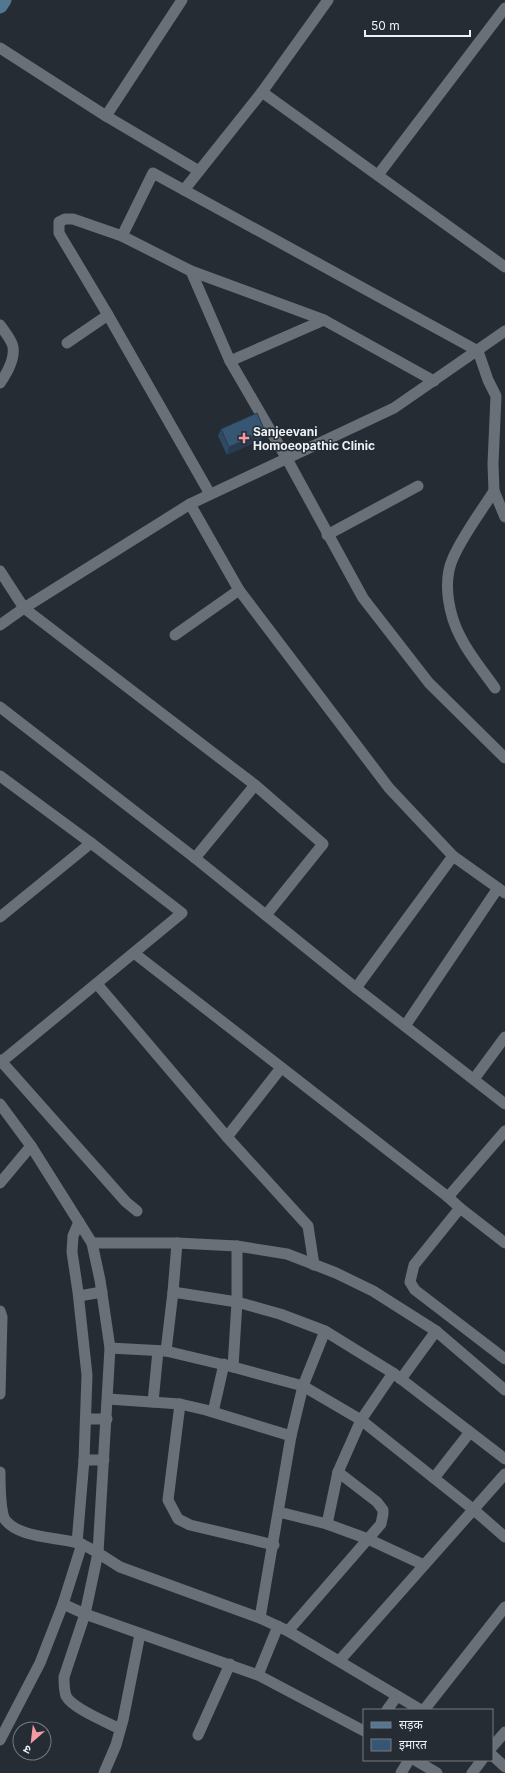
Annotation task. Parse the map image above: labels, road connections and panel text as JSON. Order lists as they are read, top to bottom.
{
  "places": {
    "health": ["Sanjeevani Homoeopathic Clinic"]
  },
  "legend": ["सड़क", "इमारत"],
  "scale_bar": "50 m",
  "north": "bottom left"
}
